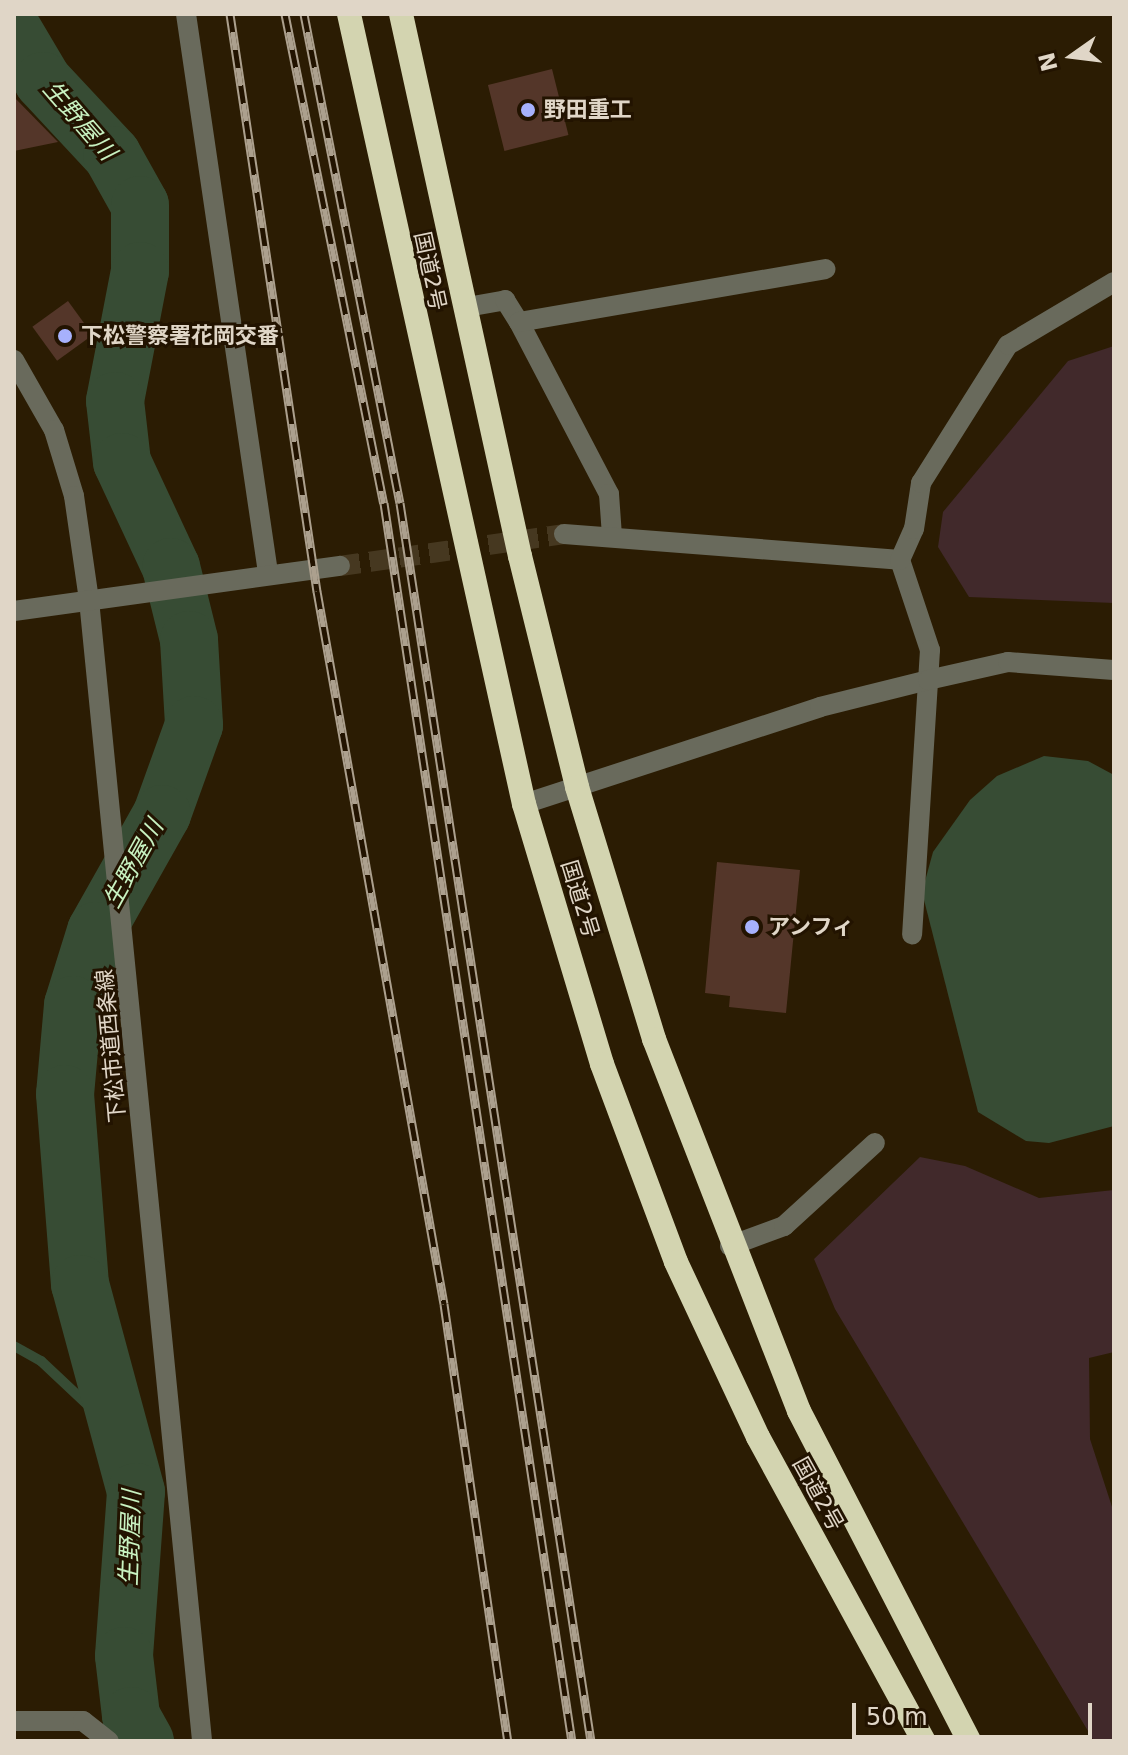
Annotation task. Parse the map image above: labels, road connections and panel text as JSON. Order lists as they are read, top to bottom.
{
  "streets": {
    "highway": ["国道2号"],
    "street": ["下松市道西条線"]
  },
  "water": ["生野屋川"],
  "places": ["野田重工", "下松警察署花岡交番", "アンフィ"],
  "scale_bar": "50 m",
  "north": "left"
}
